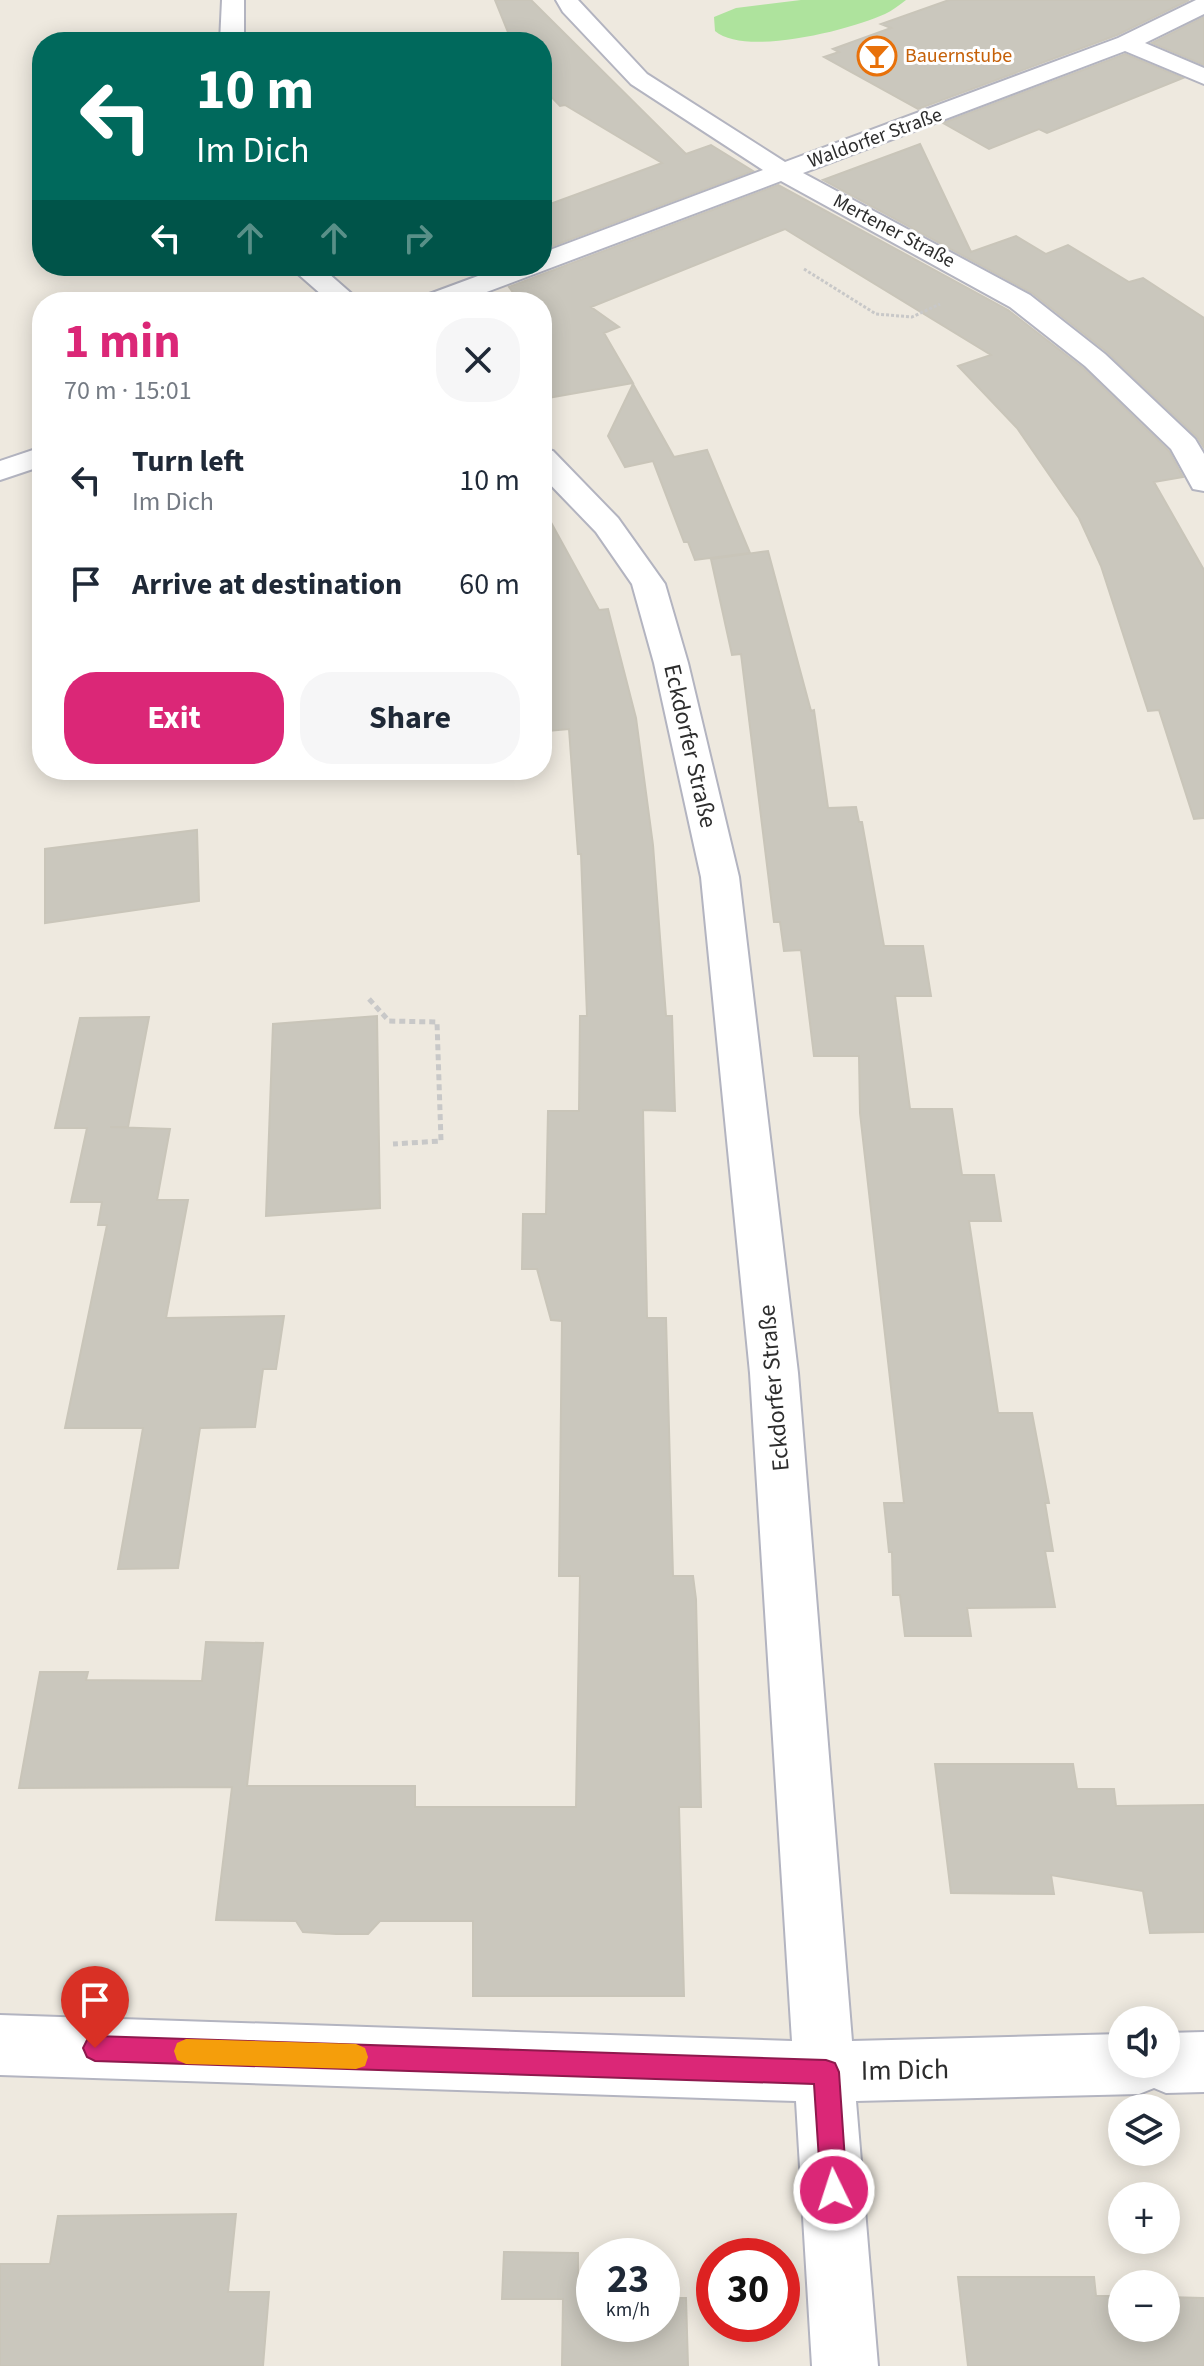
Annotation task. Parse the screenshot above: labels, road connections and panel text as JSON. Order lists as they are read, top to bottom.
{
  "streets": {
    "street": [
      "Waldorfer Straße",
      "Mertener Straße",
      "Eckdorfer Straße",
      "Im Dich"
    ]
  },
  "crossings": [
    ["Waldorfer Straße", "Mertener Straße"],
    ["Eckdorfer Straße", "Im Dich"]
  ],
  "places": {
    "bar": ["Bauernstube"]
  },
  "page": {
    "turn": ["10 m", "Im Dich"],
    "heading": ["1 min", "70 m · 15:01"],
    "list": [
      {
        "name": "Turn left",
        "note": "Im Dich",
        "value": "10 m"
      },
      {
        "name": "Arrive at destination",
        "value": "60 m"
      }
    ],
    "buttons": ["Exit", "Share"],
    "map_buttons": ["+", "−"],
    "speed": "23 km/h",
    "limit": "30"
  }
}
